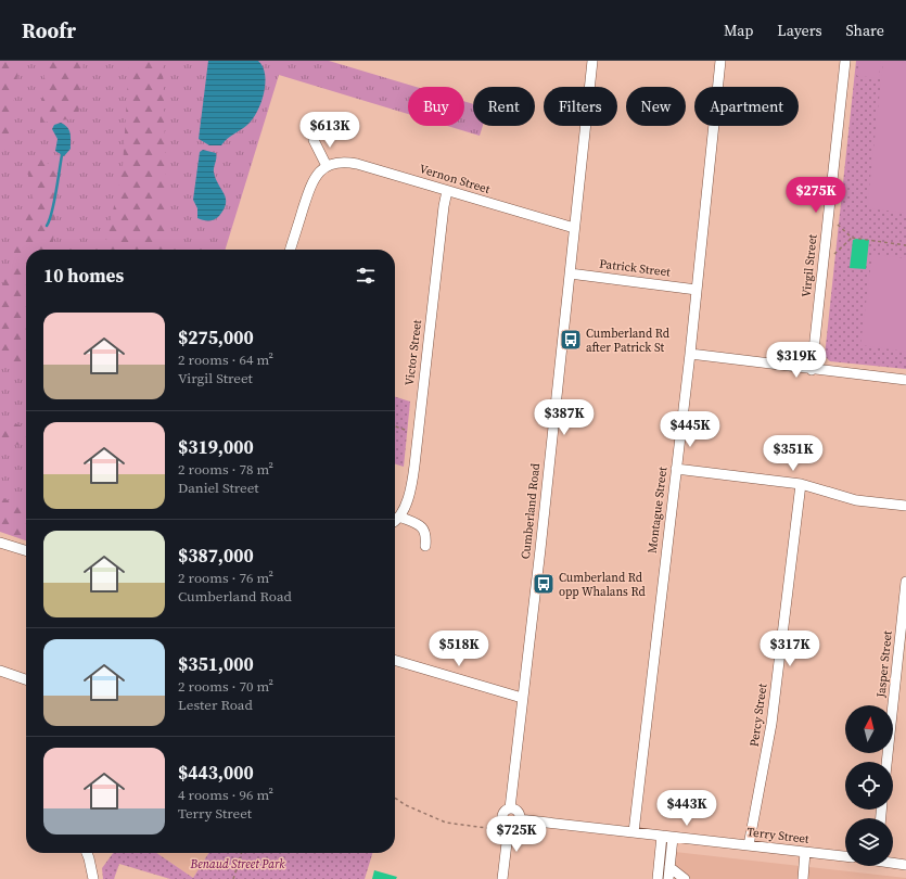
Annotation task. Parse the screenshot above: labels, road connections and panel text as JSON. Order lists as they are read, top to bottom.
{
  "streets": {
    "street": [
      "Vernon Street",
      "Virgil Street",
      "Patrick Street",
      "Victor Street",
      "Montague Street",
      "Cumberland Road",
      "Jasper Street",
      "Percy Street",
      "Terry Street"
    ]
  },
  "crossings": [
    ["Vernon Street", "Victor Street"],
    ["Vernon Street", "Cumberland Road"],
    ["Patrick Street", "Montague Street"],
    ["Patrick Street", "Cumberland Road"],
    ["Montague Street", "Terry Street"],
    ["Cumberland Road", "Terry Street"],
    ["Percy Street", "Terry Street"]
  ],
  "parks": ["Benaud Street Park"],
  "places": {
    "bus stop": ["Cumberland Rd after Patrick St", "Cumberland Rd opp Whalans Rd"]
  },
  "north": "top",
  "page": {
    "header": "Roofr",
    "nav": ["Map", "Layers", "Share"],
    "chip": [
      "Buy",
      "Rent",
      "Filters",
      "New",
      "Apartment"
    ],
    "price": [
      "$613K",
      "$275K",
      "$319K",
      "$387K",
      "$445K",
      "$351K",
      "$518K",
      "$317K",
      "$443K",
      "$725K"
    ],
    "heading": "10 homes",
    "list": [
      {
        "name": "$275,000",
        "note": "2 rooms · 64 m² · Virgil Street"
      },
      {
        "name": "$319,000",
        "note": "2 rooms · 78 m² · Daniel Street"
      },
      {
        "name": "$387,000",
        "note": "2 rooms · 76 m² · Cumberland Road"
      },
      {
        "name": "$351,000",
        "note": "2 rooms · 70 m² · Lester Road"
      },
      {
        "name": "$443,000",
        "note": "4 rooms · 96 m² · Terry Street"
      }
    ]
  }
}
